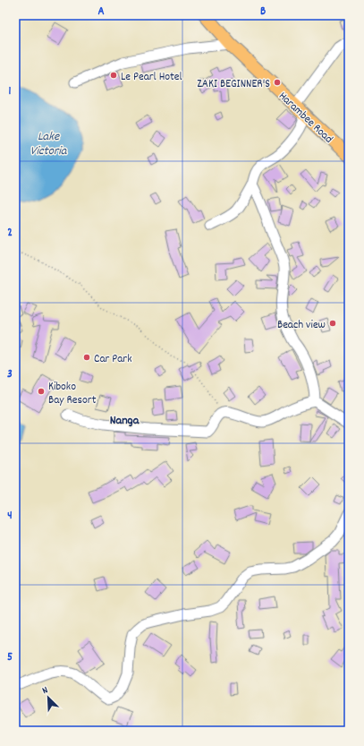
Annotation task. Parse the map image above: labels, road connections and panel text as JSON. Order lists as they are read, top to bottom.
{
  "streets": {
    "main road": ["Harambee Road"]
  },
  "districts": ["Nanga"],
  "water": ["Lake Victoria"],
  "places": [
    "Le Pearl Hotel",
    "ZAKI BEGINNER'S",
    "Beach view",
    "Car Park",
    "Kiboko Bay Resort"
  ],
  "north": "top left",
  "grid": {
    "columns": ["A", "B"],
    "rows": [
      "1",
      "2",
      "3",
      "4",
      "5"
    ]
  }
}
